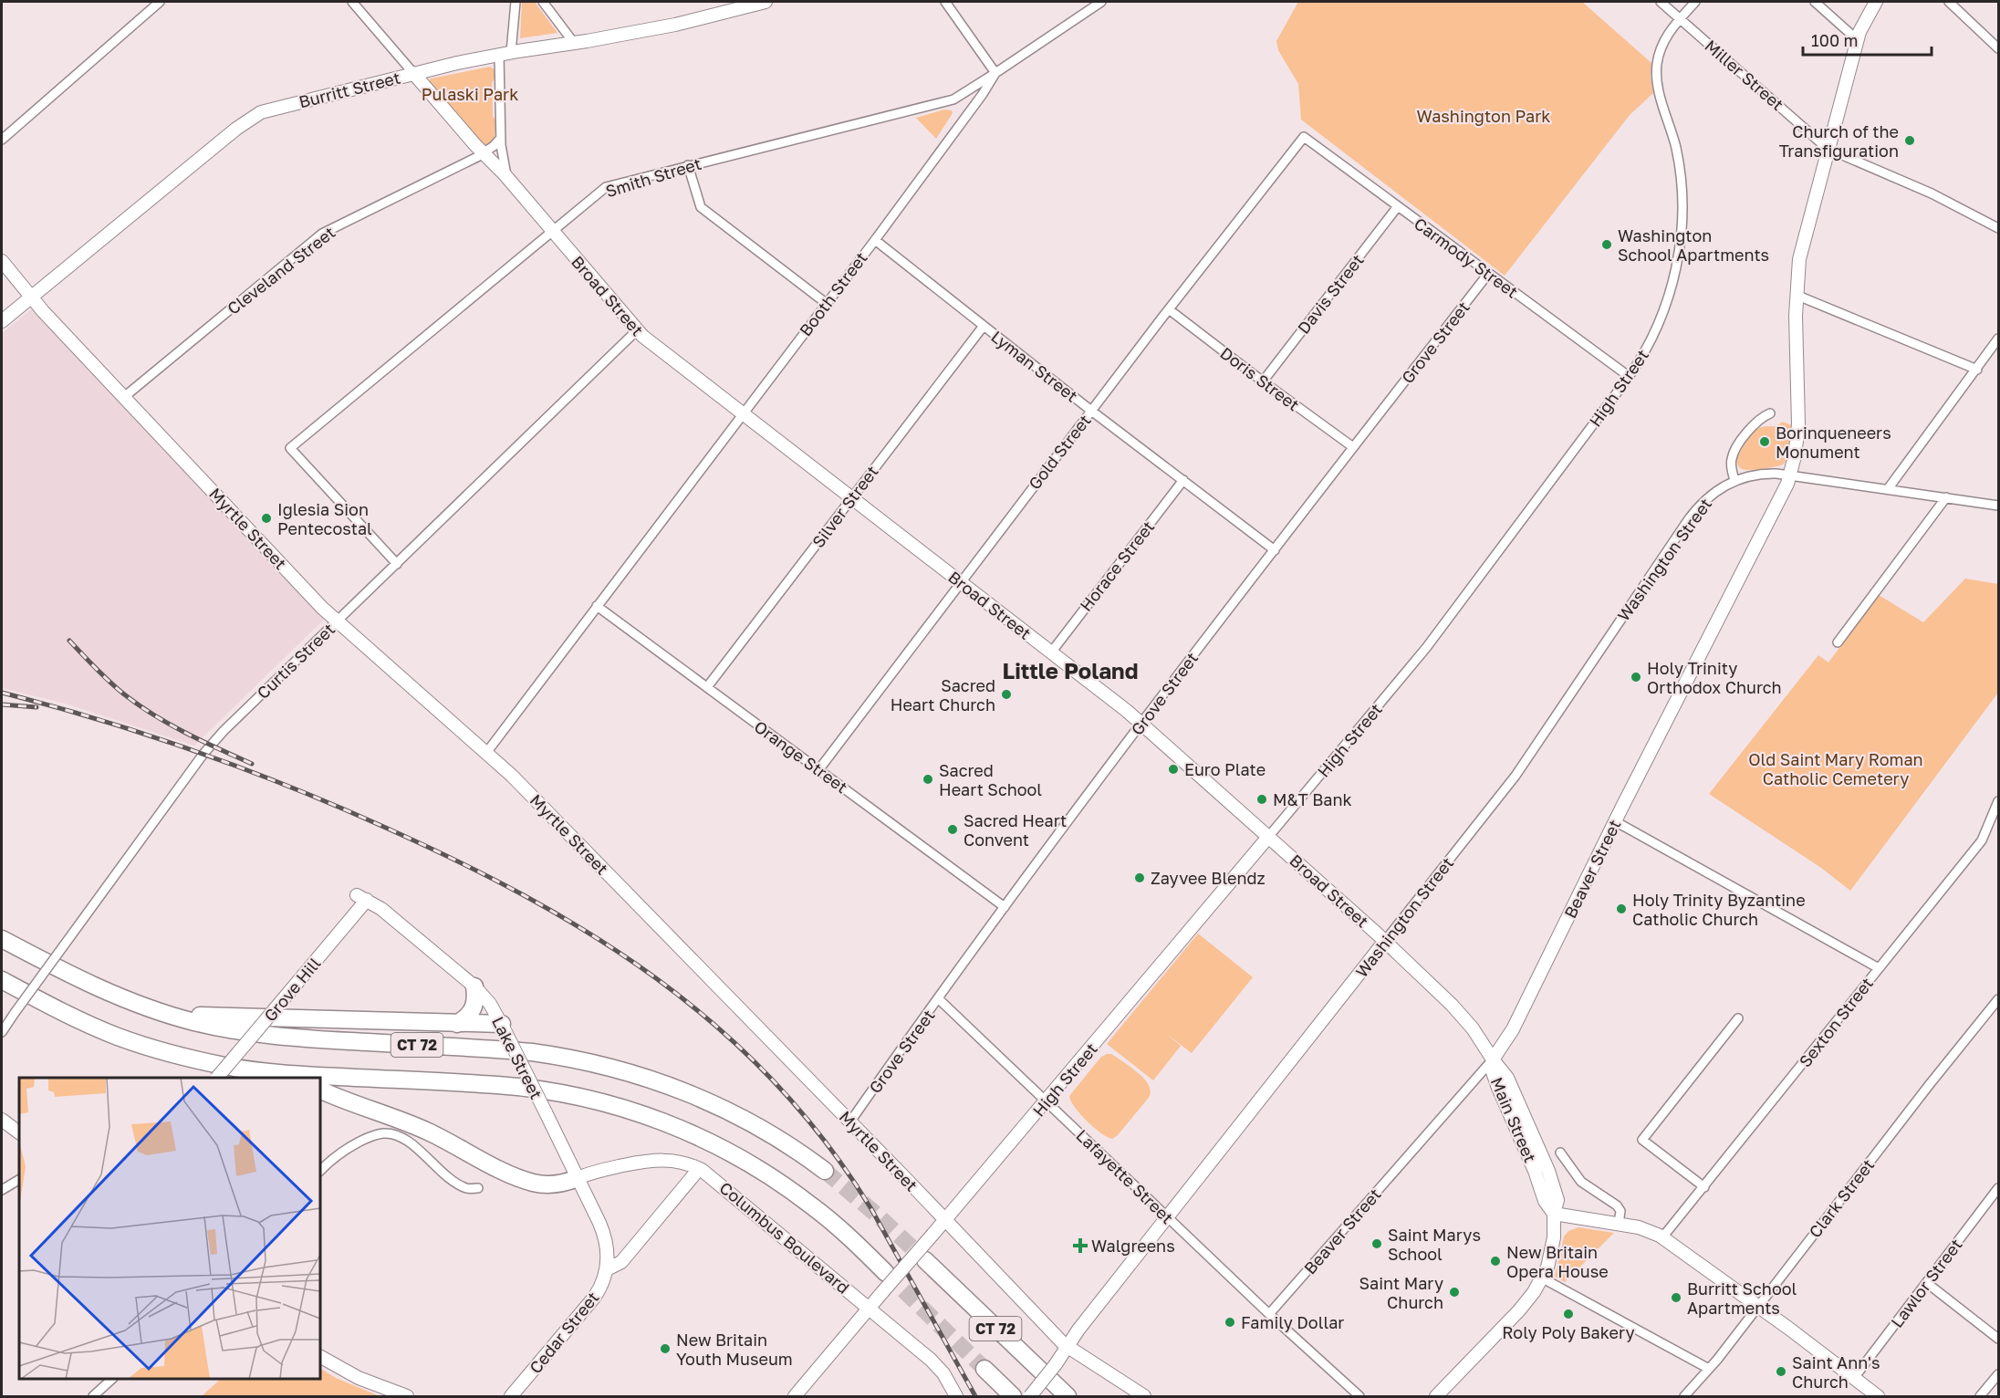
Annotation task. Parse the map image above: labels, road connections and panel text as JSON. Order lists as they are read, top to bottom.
{
  "streets": {
    "highway": ["CT 72"],
    "street": [
      "Miller Street",
      "Burritt Street",
      "Smith Street",
      "Carmody Street",
      "Cleveland Street",
      "Booth Street",
      "Davis Street",
      "Broad Street",
      "Grove Street",
      "Lyman Street",
      "Doris Street",
      "High Street",
      "Gold Street",
      "Silver Street",
      "Myrtle Street",
      "Washington Street",
      "Horace Street",
      "Curtis Street",
      "Orange Street",
      "Beaver Street",
      "Grove Hill",
      "Sexton Street",
      "Lake Street",
      "Main Street",
      "Lafayette Street",
      "Clark Street",
      "Columbus Boulevard",
      "Lawlor Street",
      "Cedar Street"
    ]
  },
  "crossings": [
    ["Miller Street", "High Street"],
    ["Miller Street", "Beaver Street"],
    ["Burritt Street", "Broad Street"],
    ["Burritt Street", "Myrtle Street"],
    ["Smith Street", "Booth Street"],
    ["Smith Street", "Broad Street"],
    ["Smith Street", "Curtis Street"],
    ["Carmody Street", "Davis Street"],
    ["Carmody Street", "Grove Street"],
    ["Carmody Street", "High Street"],
    ["Carmody Street", "Gold Street"],
    ["Cleveland Street", "Broad Street"],
    ["Cleveland Street", "Myrtle Street"],
    ["Booth Street", "Broad Street"],
    ["Booth Street", "Lyman Street"],
    ["Booth Street", "Myrtle Street"],
    ["Booth Street", "Orange Street"],
    ["Davis Street", "Doris Street"],
    ["Broad Street", "Grove Street"],
    ["Broad Street", "High Street"],
    ["Broad Street", "Gold Street"],
    ["Broad Street", "Silver Street"],
    ["Broad Street", "Washington Street"],
    ["Broad Street", "Horace Street"],
    ["Broad Street", "Curtis Street"],
    ["Broad Street", "Beaver Street"],
    ["Broad Street", "Main Street"],
    ["Grove Street", "Lyman Street"],
    ["Grove Street", "Doris Street"],
    ["Grove Street", "Myrtle Street"],
    ["Grove Street", "Orange Street"],
    ["Grove Street", "Lafayette Street"],
    ["Lyman Street", "Gold Street"],
    ["Lyman Street", "Silver Street"],
    ["Lyman Street", "Horace Street"],
    ["Doris Street", "Gold Street"],
    ["High Street", "Myrtle Street"],
    ["High Street", "Lafayette Street"],
    ["High Street", "Columbus Boulevard"],
    ["Gold Street", "Orange Street"],
    ["Silver Street", "Orange Street"],
    ["Myrtle Street", "Washington Street"],
    ["Myrtle Street", "Curtis Street"],
    ["Washington Street", "Beaver Street"],
    ["Washington Street", "Lafayette Street"],
    ["Beaver Street", "Main Street"],
    ["Beaver Street", "Lafayette Street"],
    ["Grove Hill", "Lake Street"],
    ["Lake Street", "Columbus Boulevard"],
    ["Lake Street", "Cedar Street"]
  ],
  "districts": ["Little Poland"],
  "parks": ["Pulaski Park", "Washington Park", "Old Saint Mary Roman Catholic Cemetery"],
  "places": {
    "other": [
      "Church of the Transfiguration",
      "Washington School Apartments",
      "Borinqueneers Monument",
      "Iglesia Sion Pentecostal",
      "Holy Trinity Orthodox Church",
      "Sacred Heart Church",
      "Euro Plate",
      "Sacred Heart School",
      "M&T Bank",
      "Sacred Heart Convent",
      "Zayvee Blendz",
      "Holy Trinity Byzantine Catholic Church",
      "Saint Marys School",
      "New Britain Opera House",
      "Saint Mary Church",
      "Burritt School Apartments",
      "Roly Poly Bakery",
      "Family Dollar",
      "New Britain Youth Museum",
      "Saint Ann's Church"
    ],
    "health": ["Walgreens"]
  },
  "scale_bar": "100 m"
}
